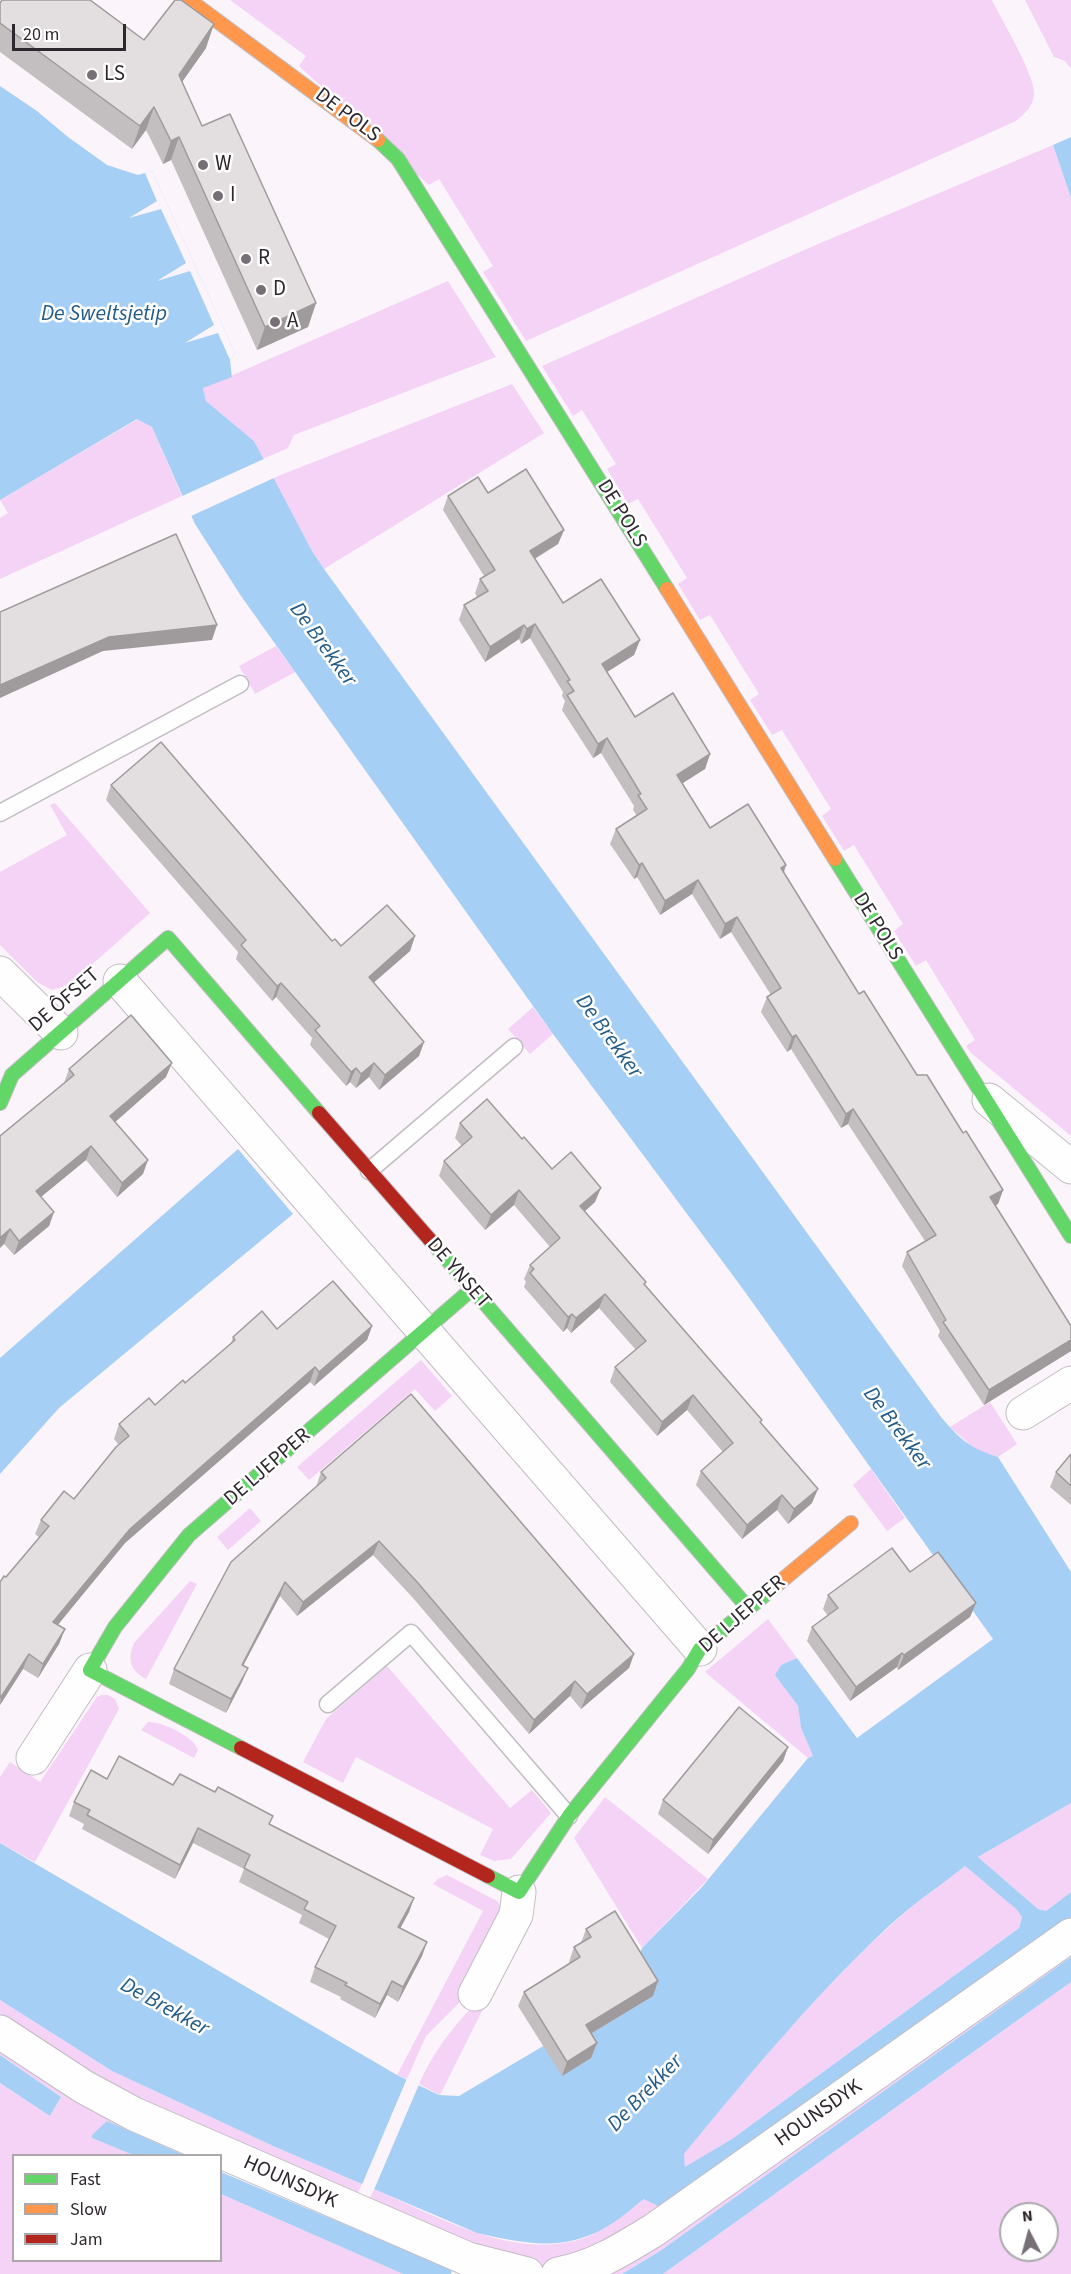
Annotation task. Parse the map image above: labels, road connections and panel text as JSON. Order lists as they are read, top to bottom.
{
  "streets": {
    "street": [
      "DE POLS",
      "DE ÔFSET",
      "DE YNSET",
      "DE LJEPPER",
      "HOUNSDYK"
    ]
  },
  "crossings": [
    ["DE ÔFSET", "DE YNSET"],
    ["DE YNSET", "DE LJEPPER"]
  ],
  "water": ["De Sweltsjetip", "De Brekker"],
  "places": [
    "LS",
    "W",
    "I",
    "R",
    "D",
    "A"
  ],
  "legend": ["Fast", "Slow", "Jam"],
  "scale_bar": "20 m",
  "north": "top"
}
